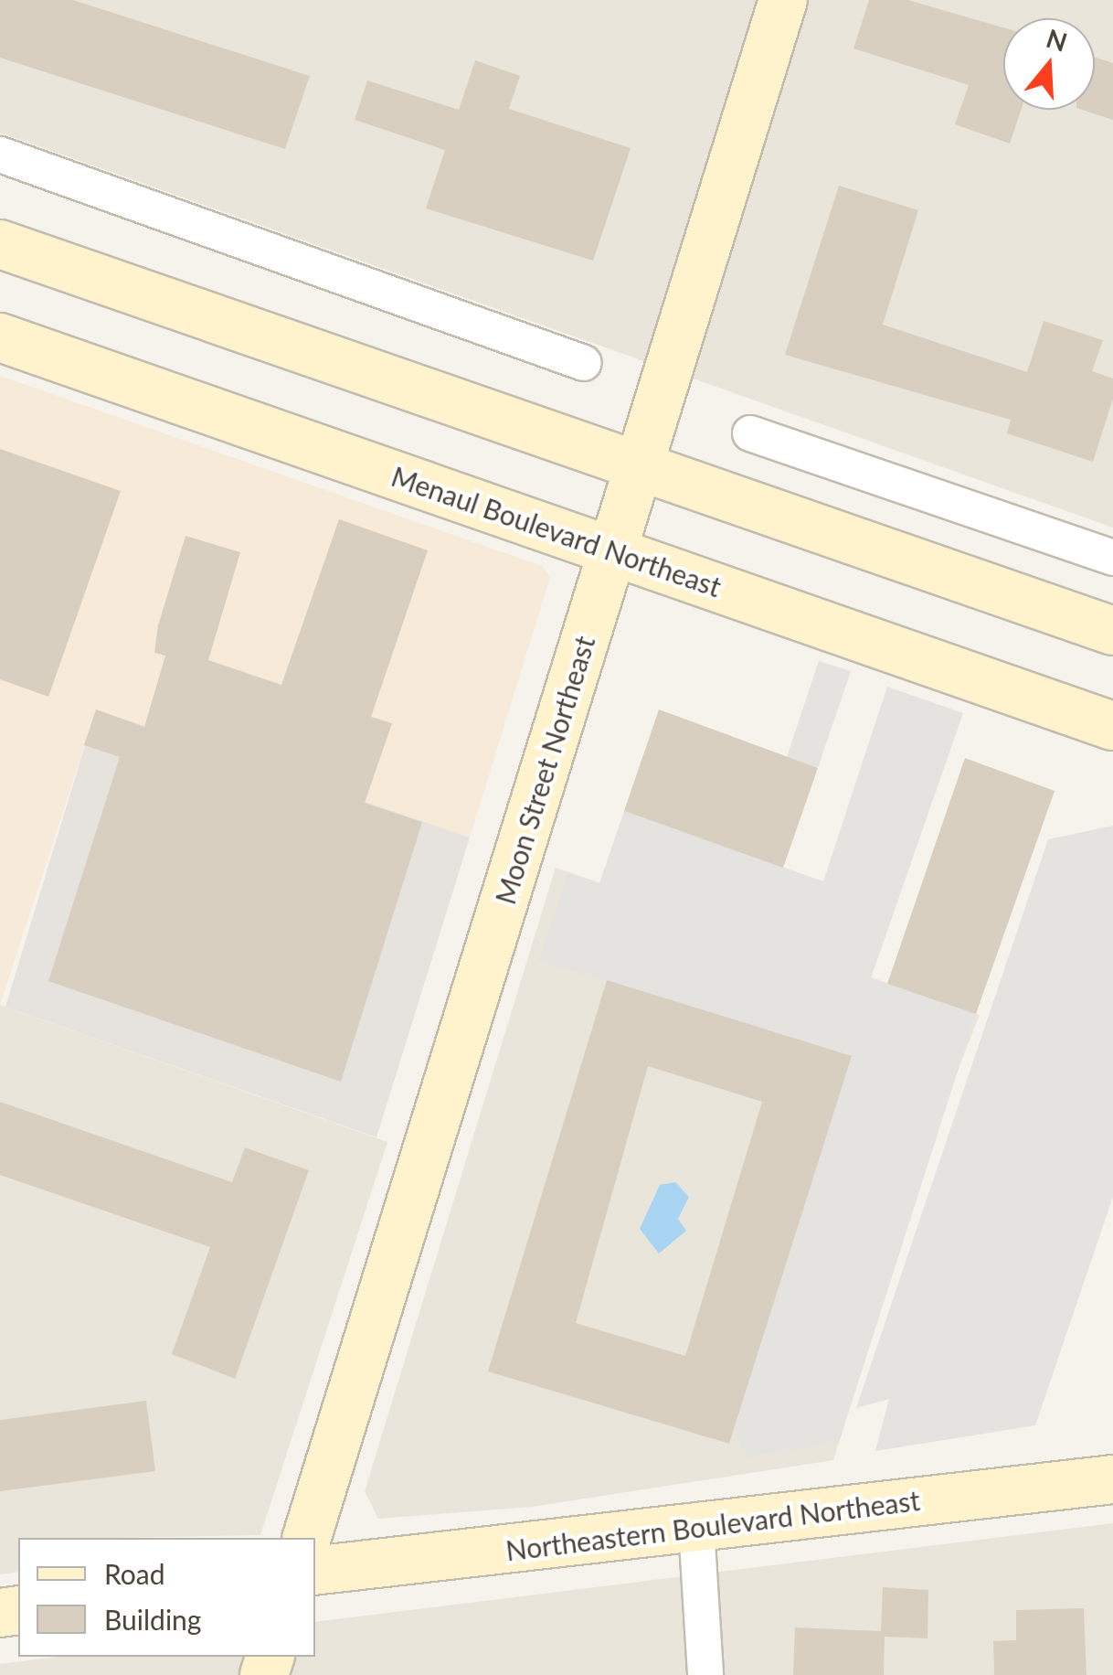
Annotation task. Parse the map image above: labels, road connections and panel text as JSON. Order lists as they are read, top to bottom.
{
  "streets": {
    "street": ["Menaul Boulevard Northeast", "Moon Street Northeast", "Northeastern Boulevard Northeast"]
  },
  "crossings": [
    ["Menaul Boulevard Northeast", "Moon Street Northeast"]
  ],
  "legend": ["Road", "Building"],
  "north": "top"
}
